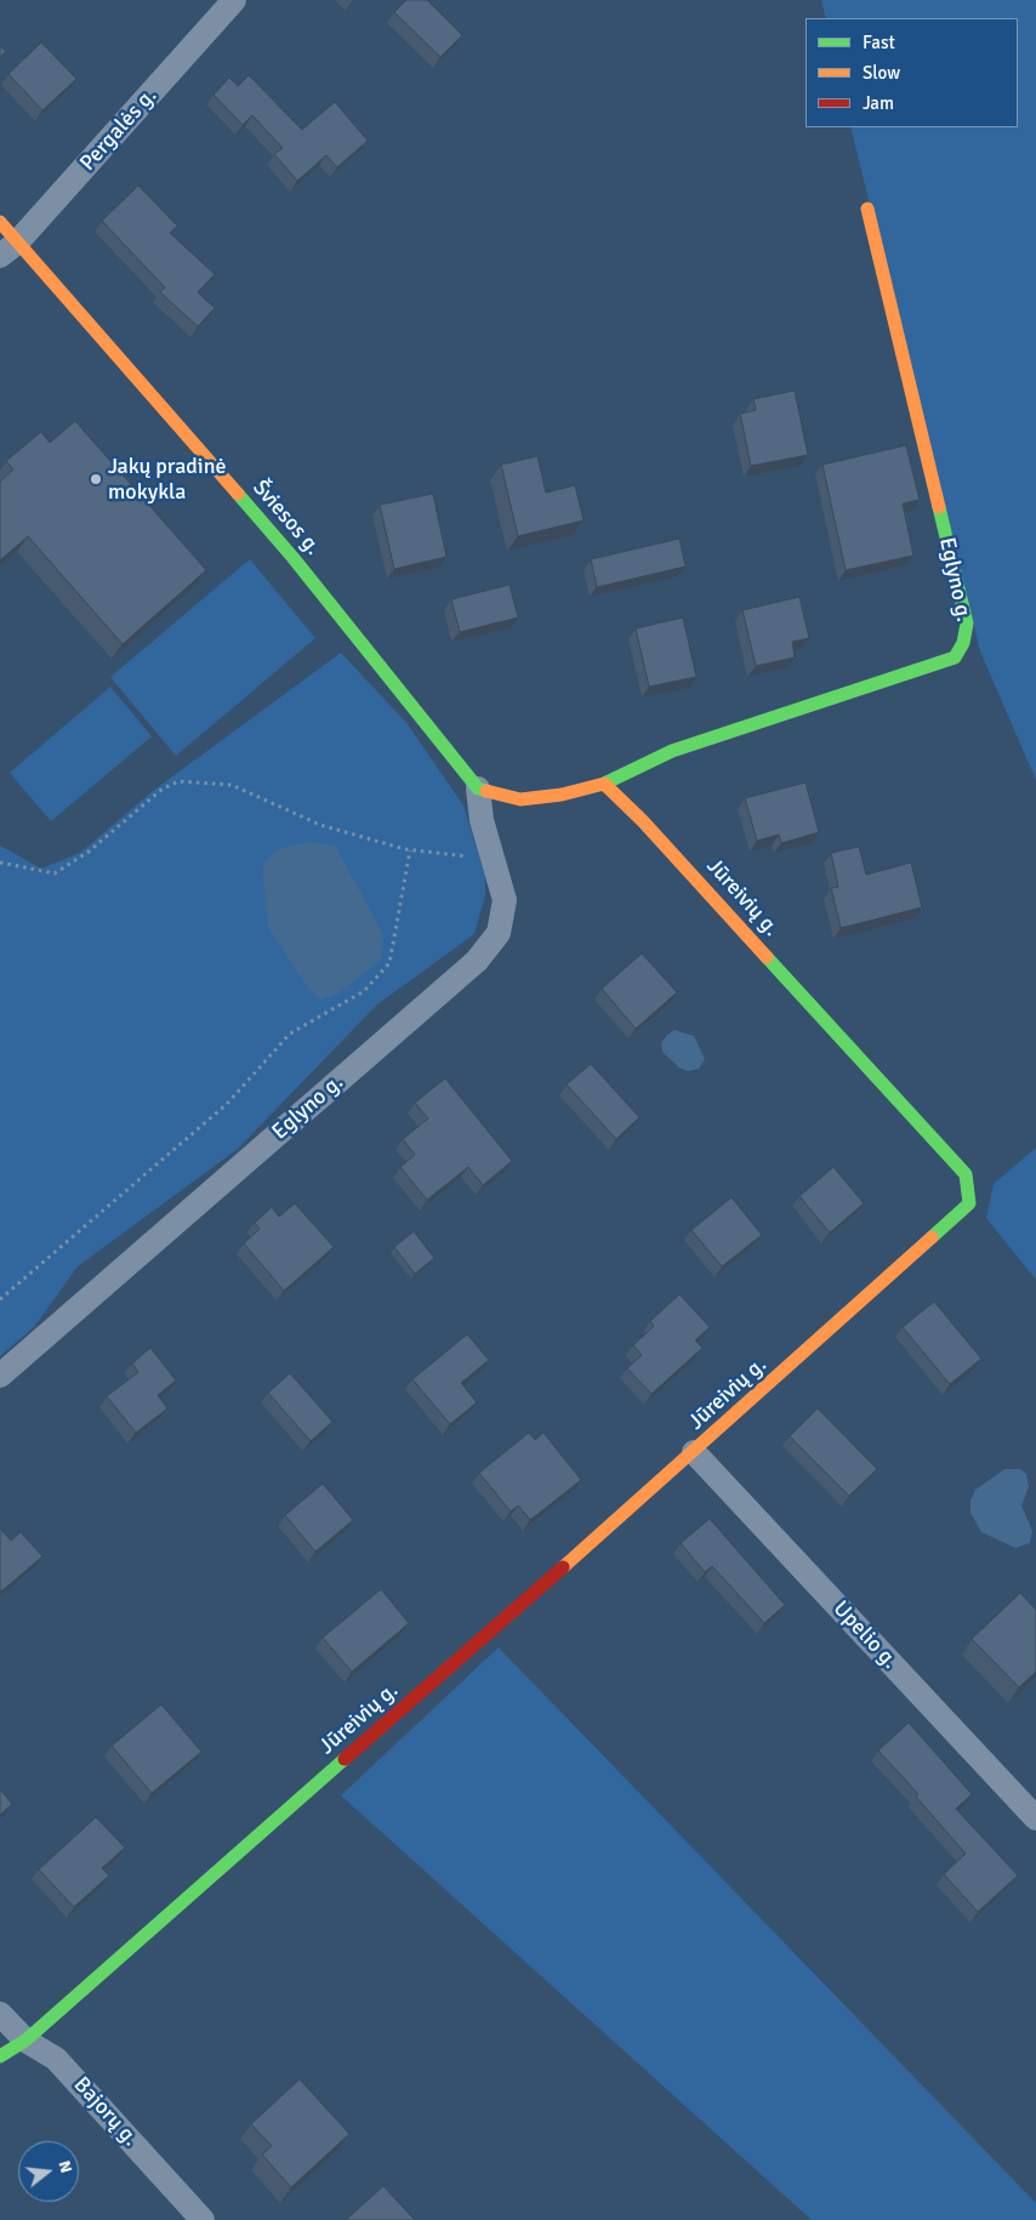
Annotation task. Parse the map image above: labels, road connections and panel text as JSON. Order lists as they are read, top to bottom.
{
  "streets": {
    "street": [
      "Pergalės g.",
      "Šviesos g.",
      "Eglyno g.",
      "Jūreivių g.",
      "Upelio g.",
      "Bajorų g."
    ]
  },
  "crossings": [
    ["Pergalės g.", "Šviesos g."],
    ["Šviesos g.", "Eglyno g."],
    ["Eglyno g.", "Jūreivių g."],
    ["Jūreivių g.", "Upelio g."],
    ["Jūreivių g.", "Bajorų g."]
  ],
  "places": ["Jakų pradinė mokykla"],
  "legend": ["Fast", "Slow", "Jam"],
  "north": "right"
}
